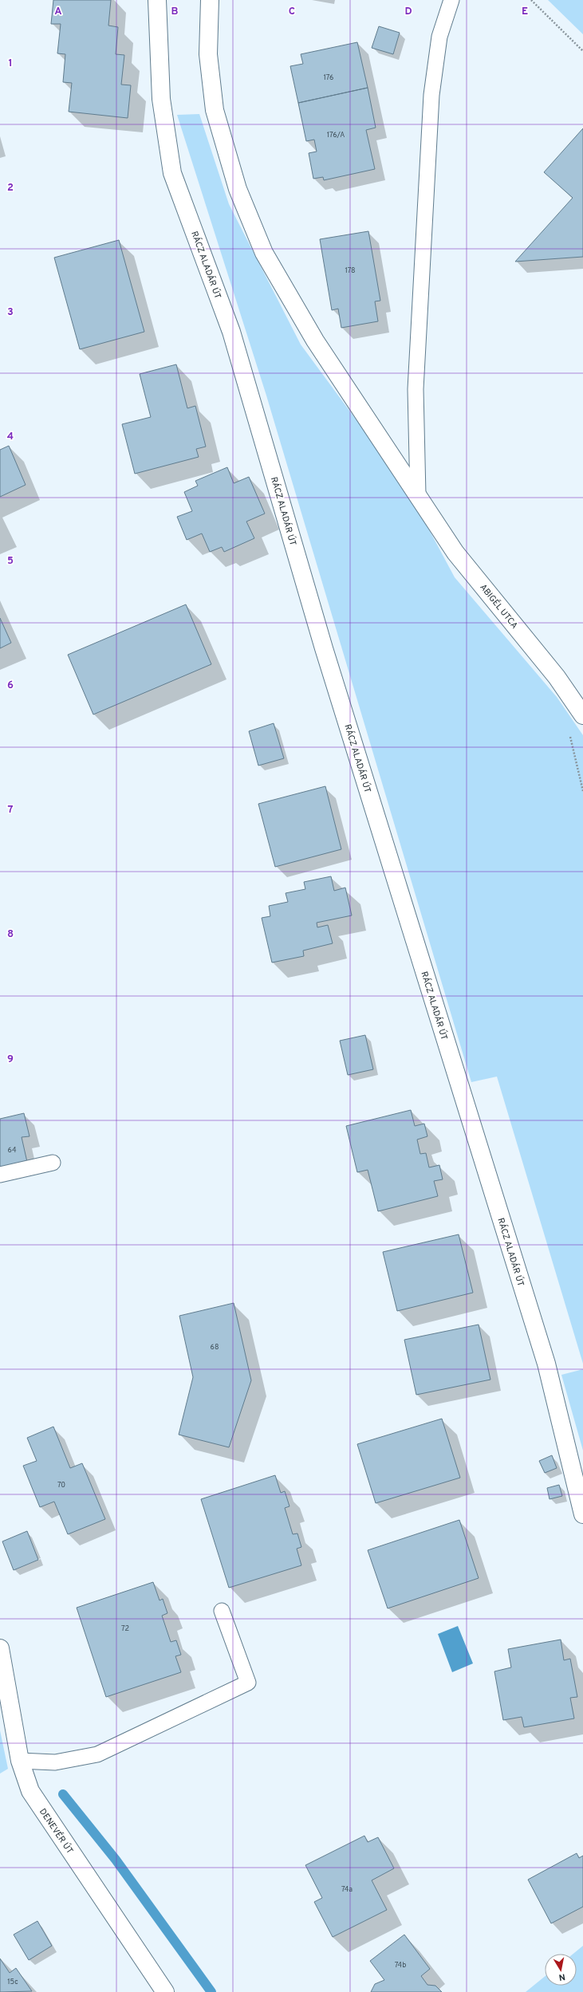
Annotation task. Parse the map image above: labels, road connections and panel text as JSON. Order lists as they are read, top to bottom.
{
  "streets": {
    "street": ["RÁCZ ALADÁR ÚT", "ABIGÉL UTCA", "DENEVÉR ÚT"]
  },
  "house_numbers": [
    "176",
    "176/A",
    "178",
    "64",
    "68",
    "70",
    "72",
    "74a",
    "74b",
    "15c"
  ],
  "north": "bottom",
  "grid": {
    "columns": [
      "A",
      "B",
      "C",
      "D",
      "E"
    ],
    "rows": [
      "1",
      "2",
      "3",
      "4",
      "5",
      "6",
      "7",
      "8",
      "9"
    ]
  }
}
